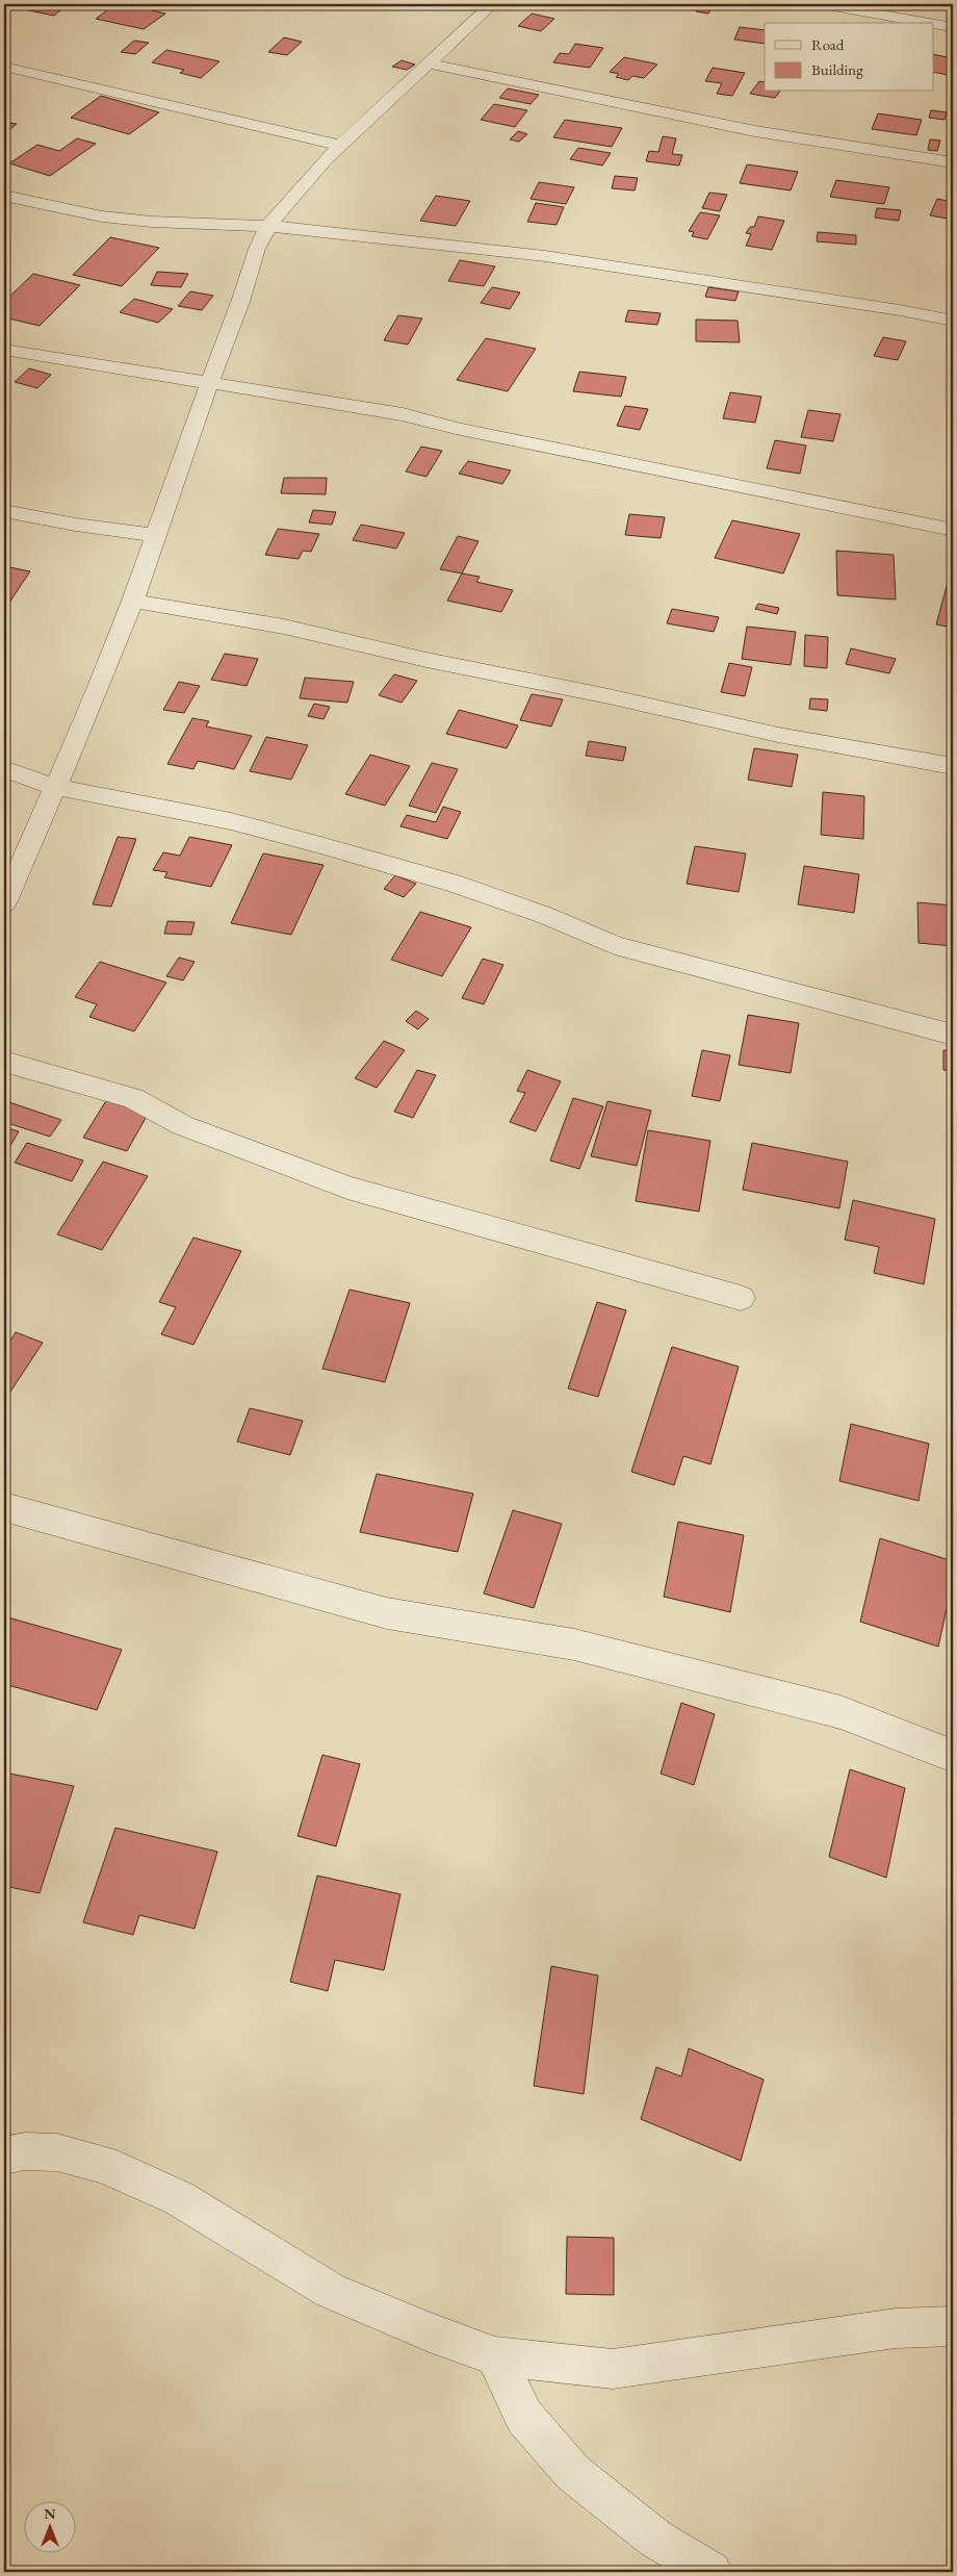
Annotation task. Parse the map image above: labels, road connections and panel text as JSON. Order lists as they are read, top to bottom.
{
  "legend": ["Road", "Building"],
  "north": "top"
}
